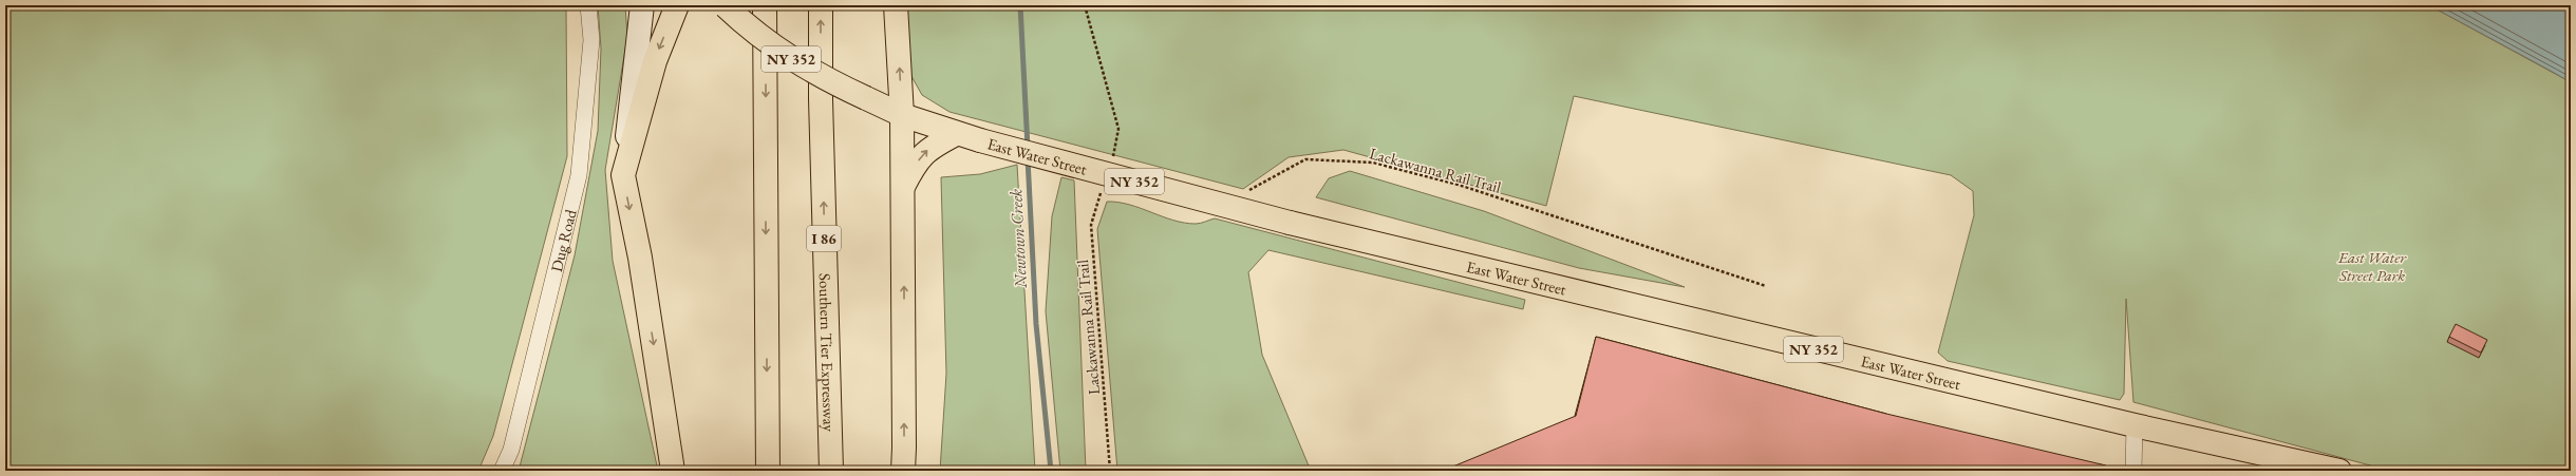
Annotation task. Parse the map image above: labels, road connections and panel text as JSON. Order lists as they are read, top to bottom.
{
  "streets": {
    "main road": [
      "NY 352",
      "East Water Street",
      "I 86",
      "Southern Tier Expressway"
    ],
    "street": ["Dug Road"],
    "path": ["Lackawanna Rail Trail"]
  },
  "water": ["Newtown Creek"],
  "parks": ["East Water Street Park"]
}
